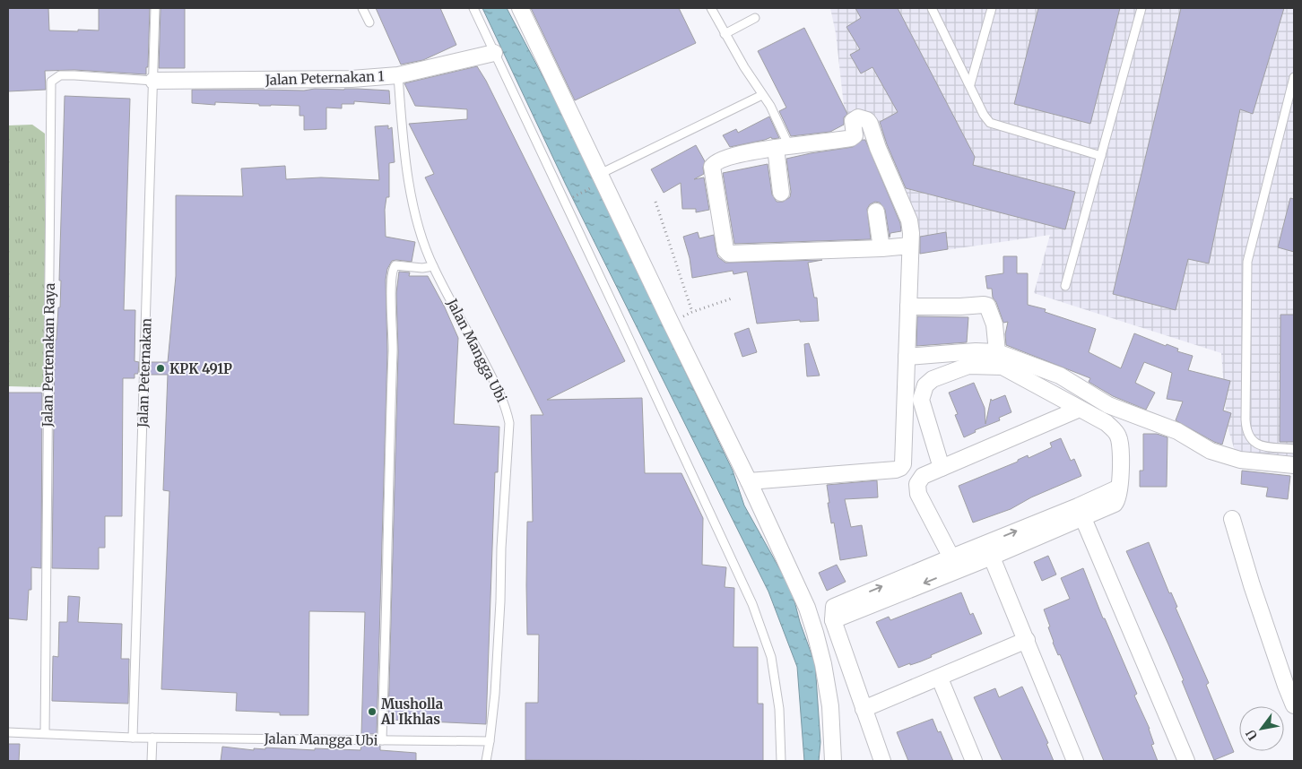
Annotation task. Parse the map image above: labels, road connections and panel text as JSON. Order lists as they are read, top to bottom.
{
  "streets": {
    "street": ["Jalan Peternakan 1"],
    "lane": ["Jalan Mangga Ubi", "Jalan Pertenakan Raya", "Jalan Peternakan"]
  },
  "crossings": [
    ["Jalan Peternakan 1", "Jalan Mangga Ubi"],
    ["Jalan Peternakan 1", "Jalan Pertenakan Raya"],
    ["Jalan Peternakan 1", "Jalan Peternakan"],
    ["Jalan Mangga Ubi", "Jalan Pertenakan Raya"],
    ["Jalan Mangga Ubi", "Jalan Peternakan"],
    ["Jalan Pertenakan Raya", "Jalan Peternakan"]
  ],
  "places": ["KPK 491P", "Musholla Al Ikhlas"],
  "north": "bottom left"
}
